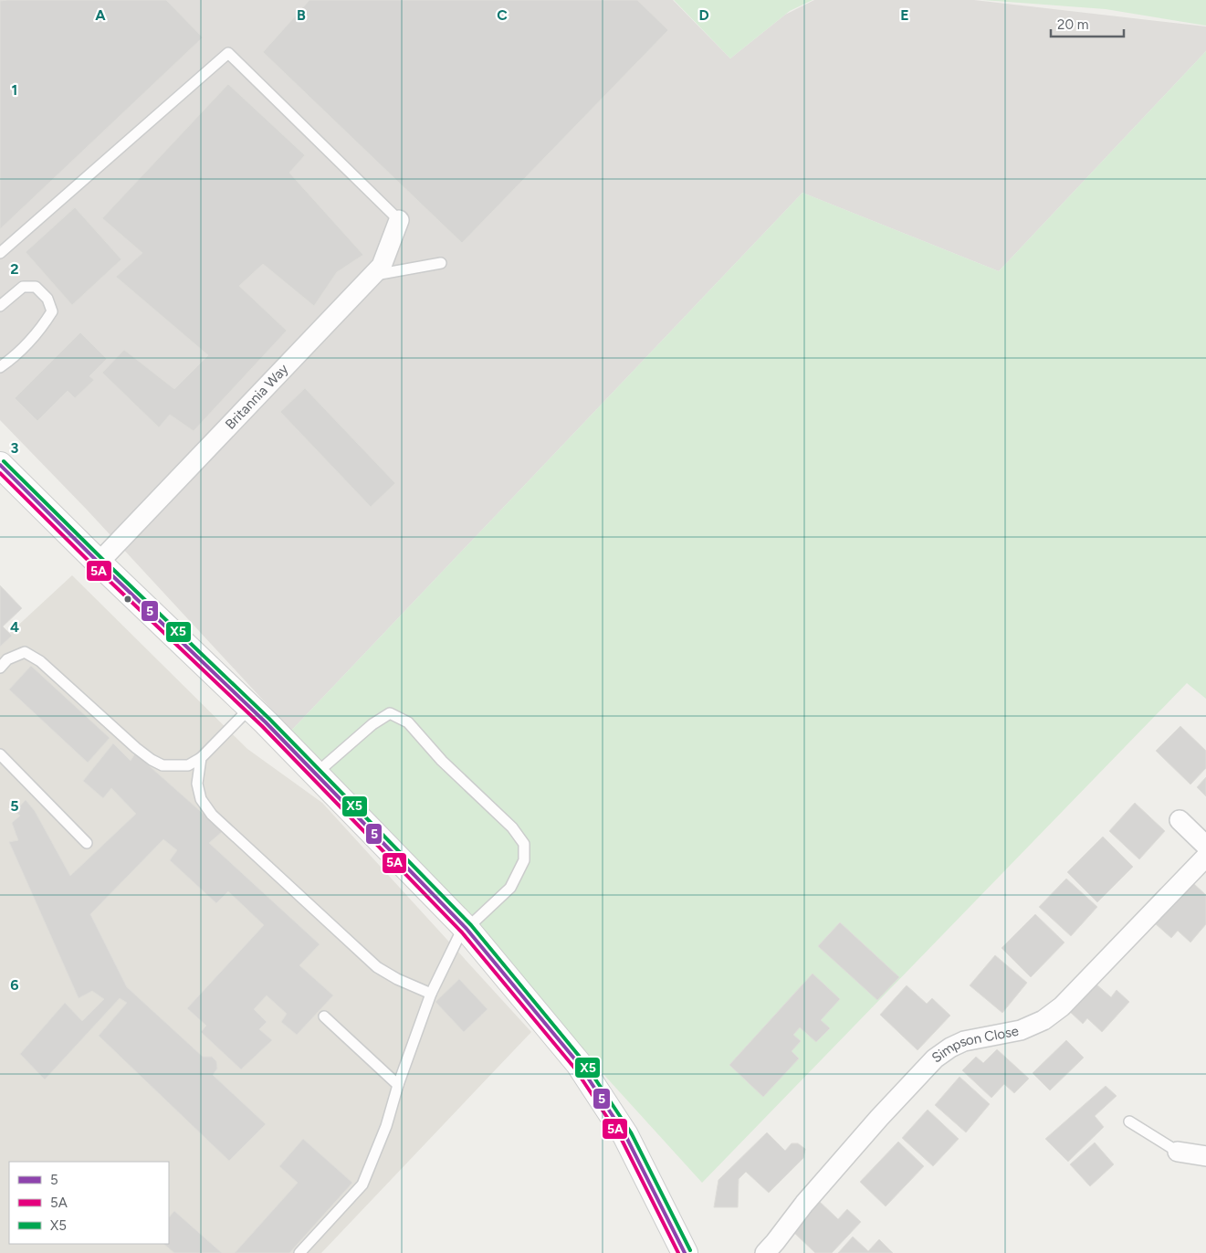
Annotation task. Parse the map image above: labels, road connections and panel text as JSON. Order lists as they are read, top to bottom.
{
  "streets": {
    "street": ["Britannia Way", "Simpson Close"]
  },
  "lines": ["transit line X5", "transit line 5", "transit line 5A"],
  "legend": ["5", "5A", "X5"],
  "scale_bar": "20 m",
  "grid": {
    "columns": [
      "A",
      "B",
      "C",
      "D",
      "E"
    ],
    "rows": [
      "1",
      "2",
      "3",
      "4",
      "5",
      "6"
    ]
  }
}
